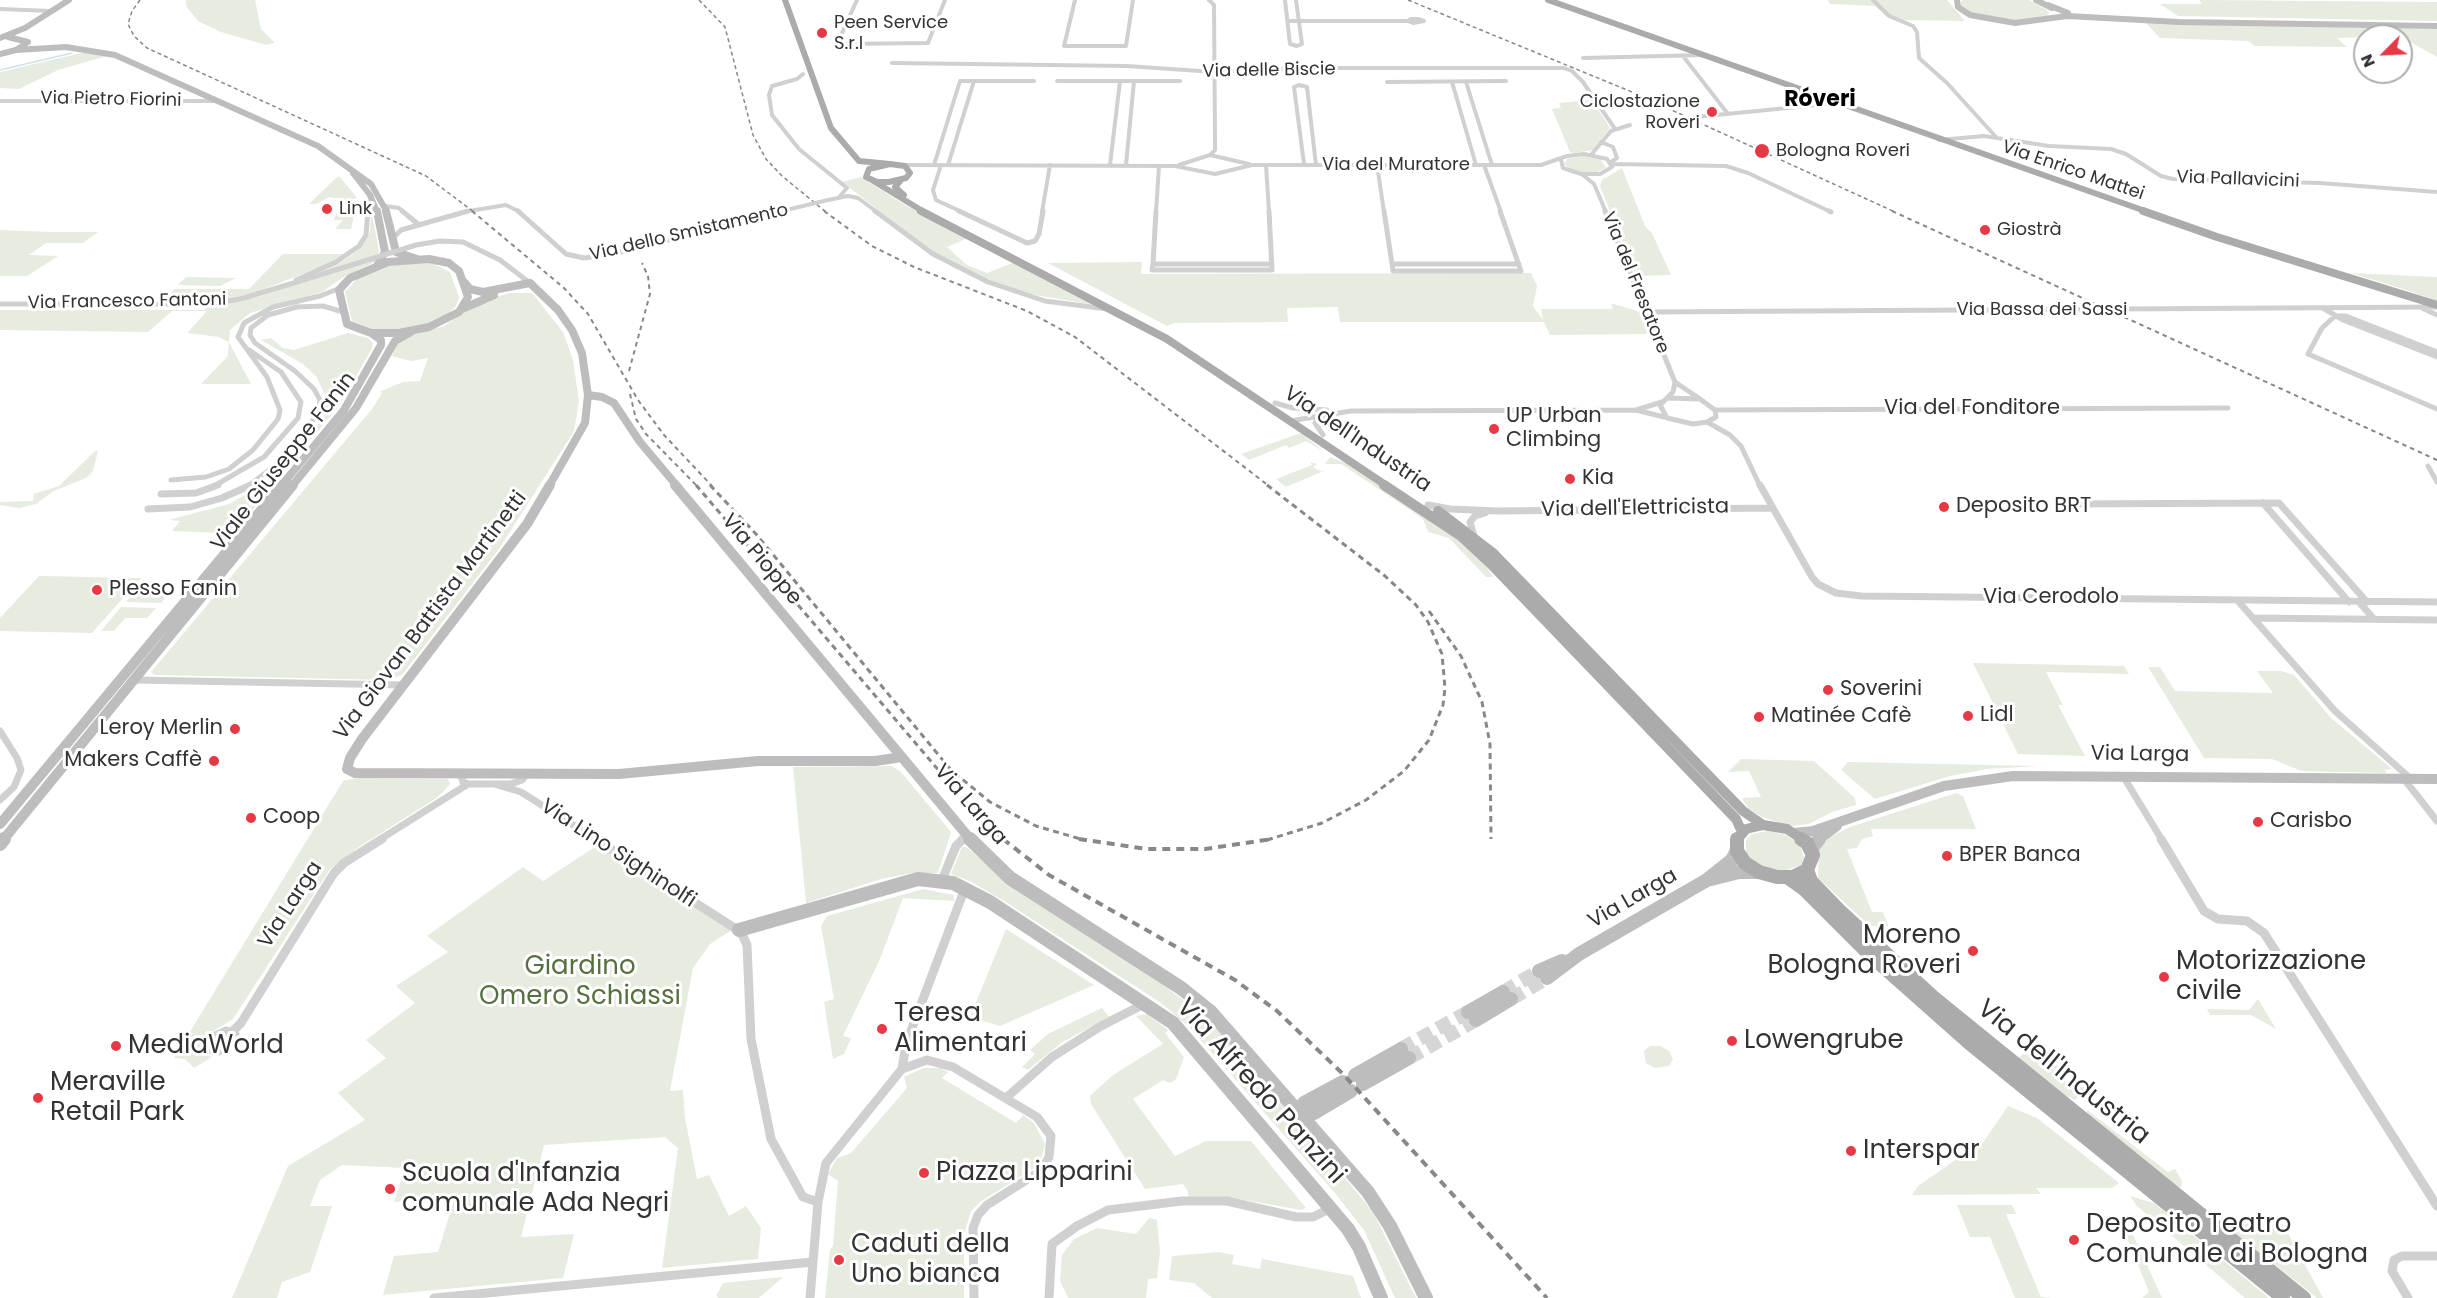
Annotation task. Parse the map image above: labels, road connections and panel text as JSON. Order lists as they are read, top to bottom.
{
  "streets": {
    "main road": ["Via Enrico Mattei", "Via dell'Industria"],
    "street": [
      "Via delle Biscie",
      "Via Pietro Fiorini",
      "Via del Muratore",
      "Via Pallavicini",
      "Via dello Smistamento",
      "Via del Fresatore",
      "Via Francesco Fantoni",
      "Via Bassa dei Sassi",
      "Via del Fonditore",
      "Viale Giuseppe Fanin",
      "Via dell'Elettricista",
      "Via Pioppe",
      "Via Cerodolo",
      "Via Giovan Battista Martinetti",
      "Via Larga",
      "Via Lino Sighinolfi",
      "Via Alfredo Panzini"
    ]
  },
  "crossings": [
    ["Via del Muratore", "Via del Fresatore"],
    ["Via Enrico Mattei", "Via Pallavicini"],
    ["Via Enrico Mattei", "Via Bassa dei Sassi"],
    ["Via del Fresatore", "Via Bassa dei Sassi"],
    ["Via del Fresatore", "Via del Fonditore"],
    ["Via Francesco Fantoni", "Via Giovan Battista Martinetti"],
    ["Via dell'Industria", "Via dell'Elettricista"],
    ["Via dell'Industria", "Via Larga"],
    ["Via dell'Elettricista", "Via Cerodolo"],
    ["Via Pioppe", "Via Giovan Battista Martinetti"],
    ["Via Pioppe", "Via Larga"],
    ["Via Giovan Battista Martinetti", "Via Larga"],
    ["Via Lino Sighinolfi", "Via Alfredo Panzini"]
  ],
  "districts": ["Róveri"],
  "parks": ["Giardino Omero Schiassi"],
  "places": [
    "Peen Service S.r.l",
    "Ciclostazione Roveri",
    "Bologna Roveri",
    "Link",
    "Giostrà",
    "UP Urban Climbing",
    "Kia",
    "Deposito BRT",
    "Plesso Fanin",
    "Soverini",
    "Lidl",
    "Matinée Cafè",
    "Leroy Merlin",
    "Makers Caffè",
    "Coop",
    "Carisbo",
    "BPER Banca",
    "Moreno Bologna Roveri",
    "Motorizzazione civile",
    "Teresa Alimentari",
    "Lowengrube",
    "MediaWorld",
    "Meraville Retail Park",
    "Interspar",
    "Piazza Lipparini",
    "Scuola d'Infanzia comunale Ada Negri",
    "Deposito Teatro Comunale di Bologna",
    "Caduti della Uno bianca"
  ],
  "north": "bottom left"
}
